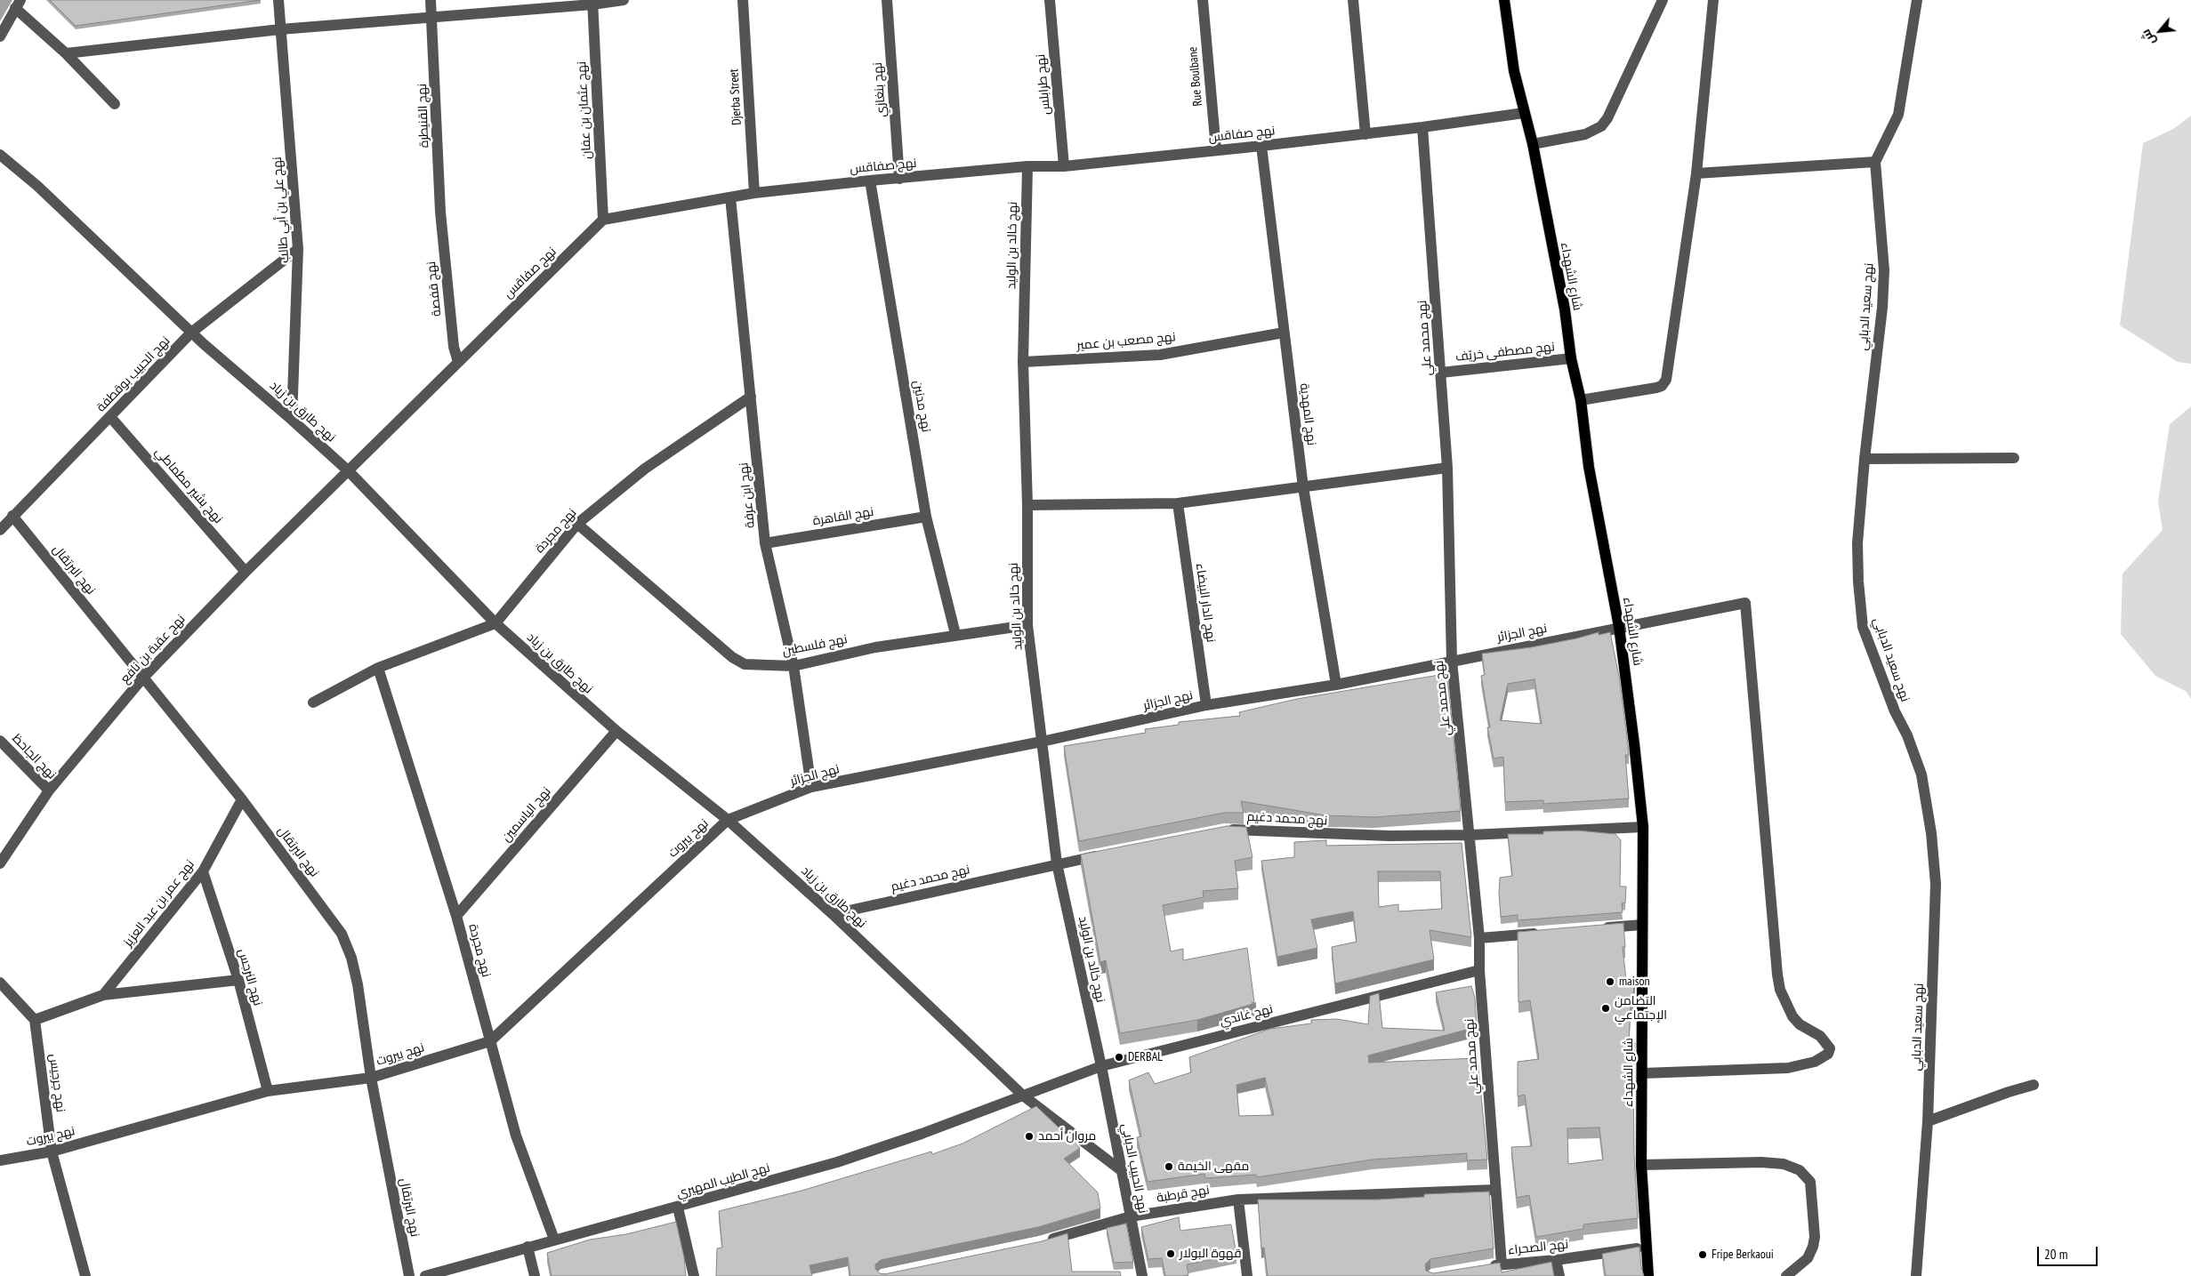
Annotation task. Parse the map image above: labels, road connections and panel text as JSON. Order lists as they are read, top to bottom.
{
  "streets": {
    "main road": ["شارع الشهداء"],
    "street": [
      "Rue Boulbane",
      "نهج طرابلس",
      "نهج بنغازي",
      "Djerba Street",
      "نهج عثمان بن عفان",
      "نهج القنيطرة",
      "نهج صفاقس",
      "نهج علي بن أبي طالب",
      "نهج خالد بن الوليد",
      "نهج قفصة",
      "نهج سعيد الدبابي",
      "نهج محمد علي",
      "نهج مصعب بن عمير",
      "نهج مصطفى خريّف",
      "نهج الحبيب بوقطفة",
      "نهج مدنين",
      "نهج طارق بن زياد",
      "نهج المهدية",
      "نهج بشير مطماطي",
      "نهج ابن عرفة",
      "نهج القاهرة",
      "نهج مجردة",
      "نهج البرتقال",
      "نهج الدار البيضاء",
      "نهج الجزائر",
      "نهج فلسطين",
      "نهج عقبة بن نافع",
      "نهج الجاحظ",
      "نهج الياسمين",
      "نهج محمد دغيم",
      "نهج بيروت",
      "نهج عمر بن عبد العزيز",
      "نهج النرجس",
      "نهج غاندي",
      "نهج جرجيس",
      "نهج الحبيب الدبابي",
      "نهج الطيب المهيري",
      "نهج قرطبة",
      "نهج الصحراء"
    ]
  },
  "crossings": [
    ["Rue Boulbane", "نهج صفاقس"],
    ["نهج طرابلس", "نهج صفاقس"],
    ["نهج بنغازي", "نهج صفاقس"],
    ["Djerba Street", "نهج صفاقس"],
    ["نهج عثمان بن عفان", "نهج صفاقس"],
    ["نهج القنيطرة", "نهج قفصة"],
    ["نهج صفاقس", "نهج خالد بن الوليد"],
    ["نهج صفاقس", "شارع الشهداء"],
    ["نهج صفاقس", "نهج قفصة"],
    ["نهج صفاقس", "نهج محمد علي"],
    ["نهج صفاقس", "نهج مدنين"],
    ["نهج صفاقس", "نهج طارق بن زياد"],
    ["نهج صفاقس", "نهج المهدية"],
    ["نهج صفاقس", "نهج ابن عرفة"],
    ["نهج صفاقس", "نهج عقبة بن نافع"],
    ["نهج علي بن أبي طالب", "نهج الحبيب بوقطفة"],
    ["نهج علي بن أبي طالب", "نهج طارق بن زياد"],
    ["نهج خالد بن الوليد", "نهج مصعب بن عمير"],
    ["نهج خالد بن الوليد", "نهج الجزائر"],
    ["نهج خالد بن الوليد", "نهج فلسطين"],
    ["نهج خالد بن الوليد", "نهج محمد دغيم"],
    ["نهج خالد بن الوليد", "نهج غاندي"],
    ["نهج خالد بن الوليد", "نهج الحبيب الدبابي"],
    ["شارع الشهداء", "نهج مصطفى خريّف"],
    ["شارع الشهداء", "نهج الجزائر"],
    ["شارع الشهداء", "نهج محمد دغيم"],
    ["شارع الشهداء", "نهج الصحراء"],
    ["نهج محمد علي", "نهج مصطفى خريّف"],
    ["نهج محمد علي", "نهج الجزائر"],
    ["نهج محمد علي", "نهج محمد دغيم"],
    ["نهج محمد علي", "نهج غاندي"],
    ["نهج محمد علي", "نهج قرطبة"],
    ["نهج محمد علي", "نهج الصحراء"],
    ["نهج مصعب بن عمير", "نهج المهدية"],
    ["نهج الحبيب بوقطفة", "نهج طارق بن زياد"],
    ["نهج الحبيب بوقطفة", "نهج بشير مطماطي"],
    ["نهج الحبيب بوقطفة", "نهج البرتقال"],
    ["نهج مدنين", "نهج القاهرة"],
    ["نهج مدنين", "نهج فلسطين"],
    ["نهج طارق بن زياد", "نهج مجردة"],
    ["نهج طارق بن زياد", "نهج الجزائر"],
    ["نهج طارق بن زياد", "نهج عقبة بن نافع"],
    ["نهج طارق بن زياد", "نهج الياسمين"],
    ["نهج طارق بن زياد", "نهج محمد دغيم"],
    ["نهج طارق بن زياد", "نهج بيروت"],
    ["نهج طارق بن زياد", "نهج غاندي"],
    ["نهج طارق بن زياد", "نهج الحبيب الدبابي"],
    ["نهج طارق بن زياد", "نهج الطيب المهيري"],
    ["نهج المهدية", "نهج الجزائر"],
    ["نهج بشير مطماطي", "نهج عقبة بن نافع"],
    ["نهج ابن عرفة", "نهج القاهرة"],
    ["نهج ابن عرفة", "نهج مجردة"],
    ["نهج ابن عرفة", "نهج الجزائر"],
    ["نهج ابن عرفة", "نهج فلسطين"],
    ["نهج مجردة", "نهج فلسطين"],
    ["نهج مجردة", "نهج الياسمين"],
    ["نهج مجردة", "نهج بيروت"],
    ["نهج مجردة", "نهج الطيب المهيري"],
    ["نهج البرتقال", "نهج عقبة بن نافع"],
    ["نهج البرتقال", "نهج بيروت"],
    ["نهج البرتقال", "نهج عمر بن عبد العزيز"],
    ["نهج الدار البيضاء", "نهج الجزائر"],
    ["نهج الجزائر", "نهج بيروت"],
    ["نهج عقبة بن نافع", "نهج الجاحظ"],
    ["نهج بيروت", "نهج النرجس"],
    ["نهج بيروت", "نهج جرجيس"],
    ["نهج عمر بن عبد العزيز", "نهج النرجس"],
    ["نهج غاندي", "نهج الحبيب الدبابي"],
    ["نهج غاندي", "نهج الطيب المهيري"],
    ["نهج الحبيب الدبابي", "نهج قرطبة"]
  ],
  "places": [
    "maison",
    "التضامن الإجتماعي",
    "DERBAL",
    "مروان أحمد",
    "مقهى الخيمة",
    "قهوة البولار",
    "Fripe Berkaoui"
  ],
  "scale_bar": "20 m",
  "north": "bottom left"
}
